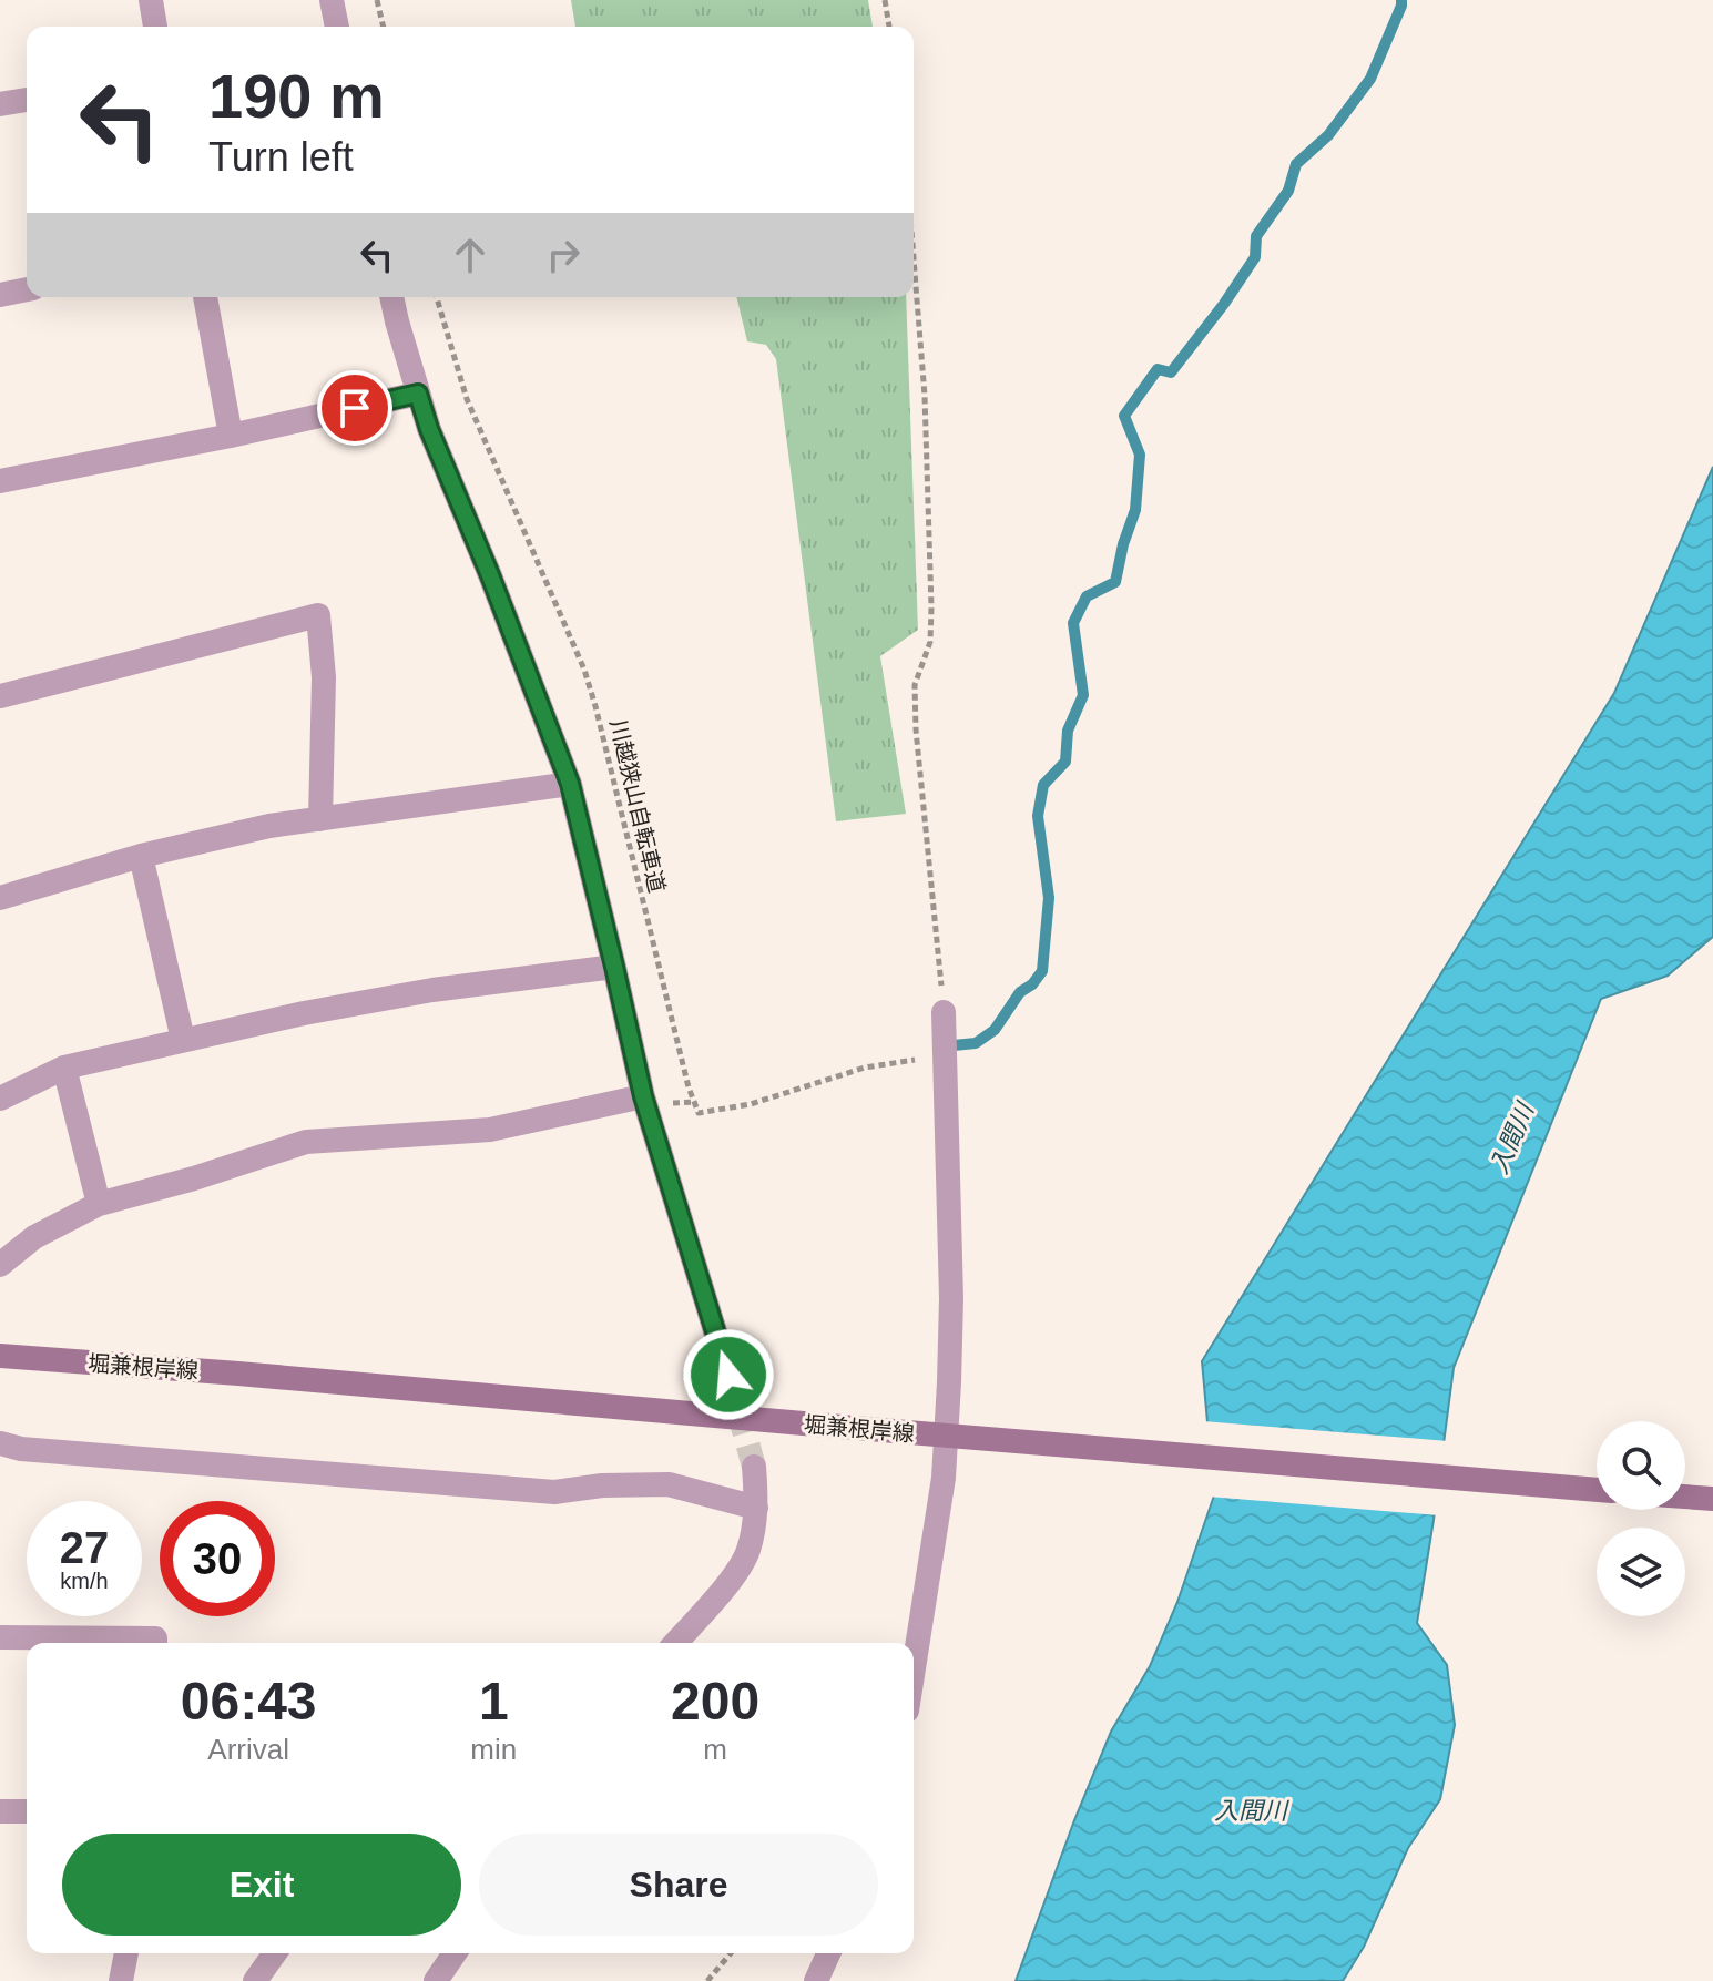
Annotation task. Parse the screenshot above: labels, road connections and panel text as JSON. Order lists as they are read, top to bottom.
{
  "streets": {
    "main road": ["堀兼根岸線"],
    "path": ["川越狭山自転車道"]
  },
  "water": ["入間川"],
  "page": {
    "turn": ["190 m", "Turn left"],
    "speed": "27 km/h",
    "limit": "30",
    "eta": [
      "06:43",
      "Arrival",
      "1",
      "min",
      "200",
      "m"
    ],
    "buttons": ["Exit", "Share"]
  }
}
